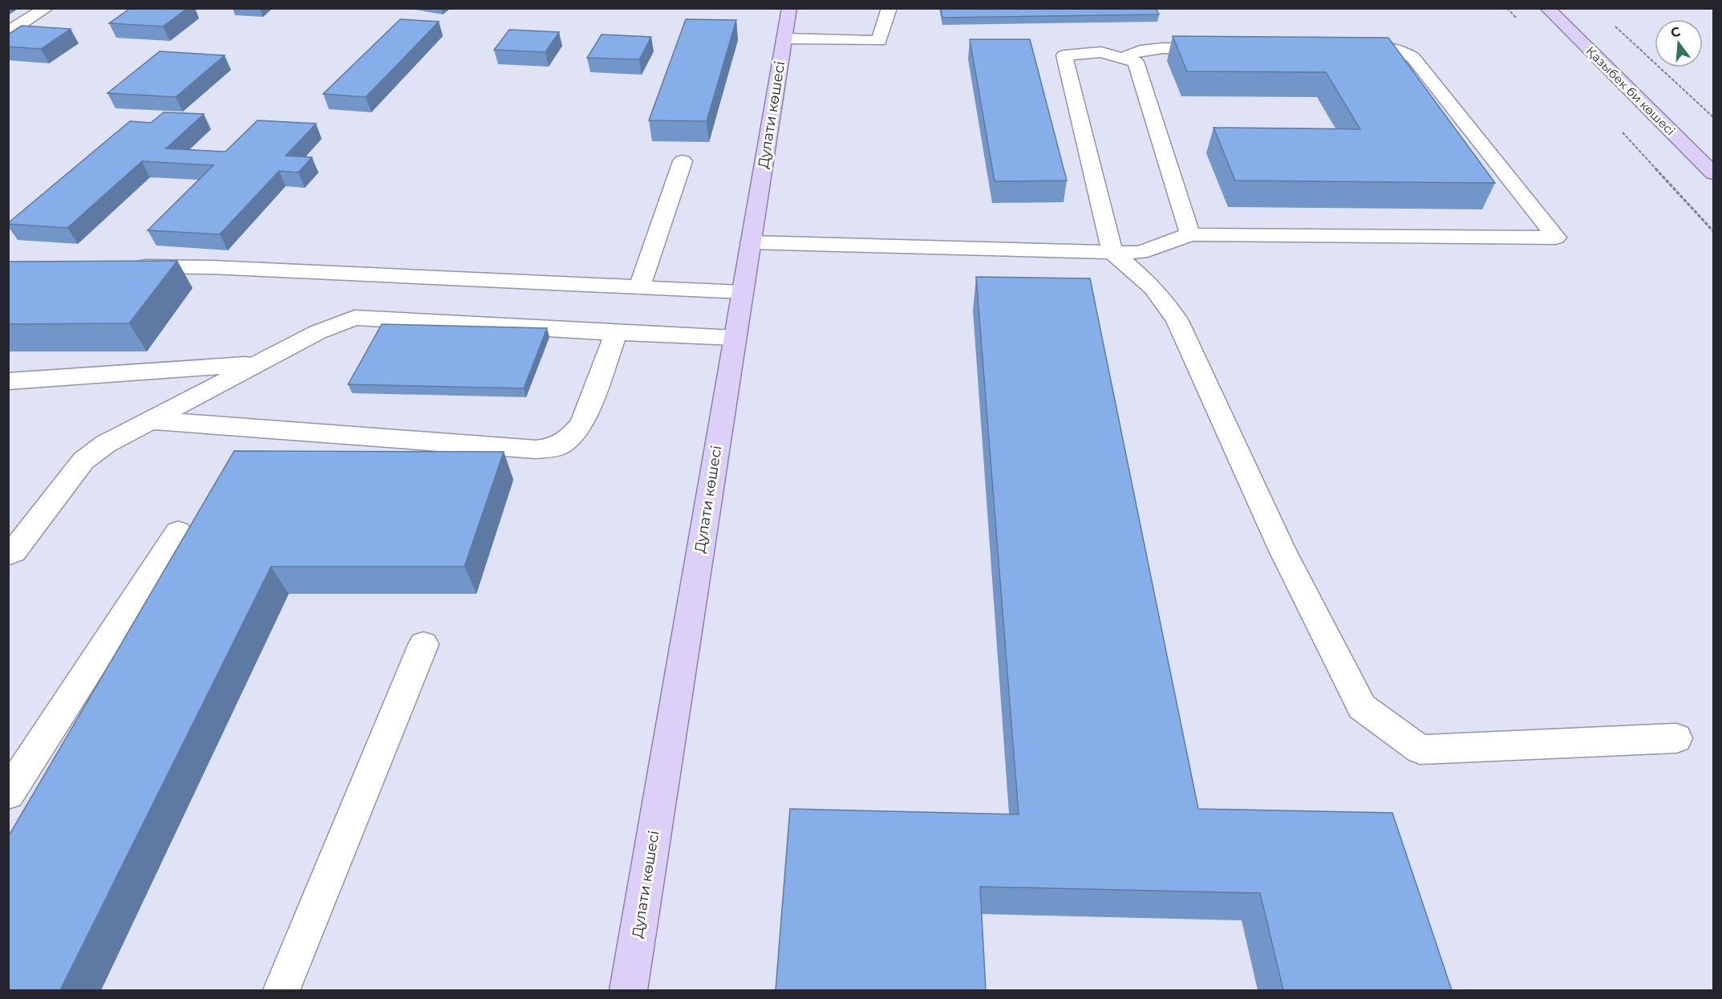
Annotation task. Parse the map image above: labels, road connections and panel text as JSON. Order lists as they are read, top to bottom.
{
  "streets": {
    "main road": ["Қазыбек би көшесі", "Дулати көшесі"]
  },
  "north": "top"
}
